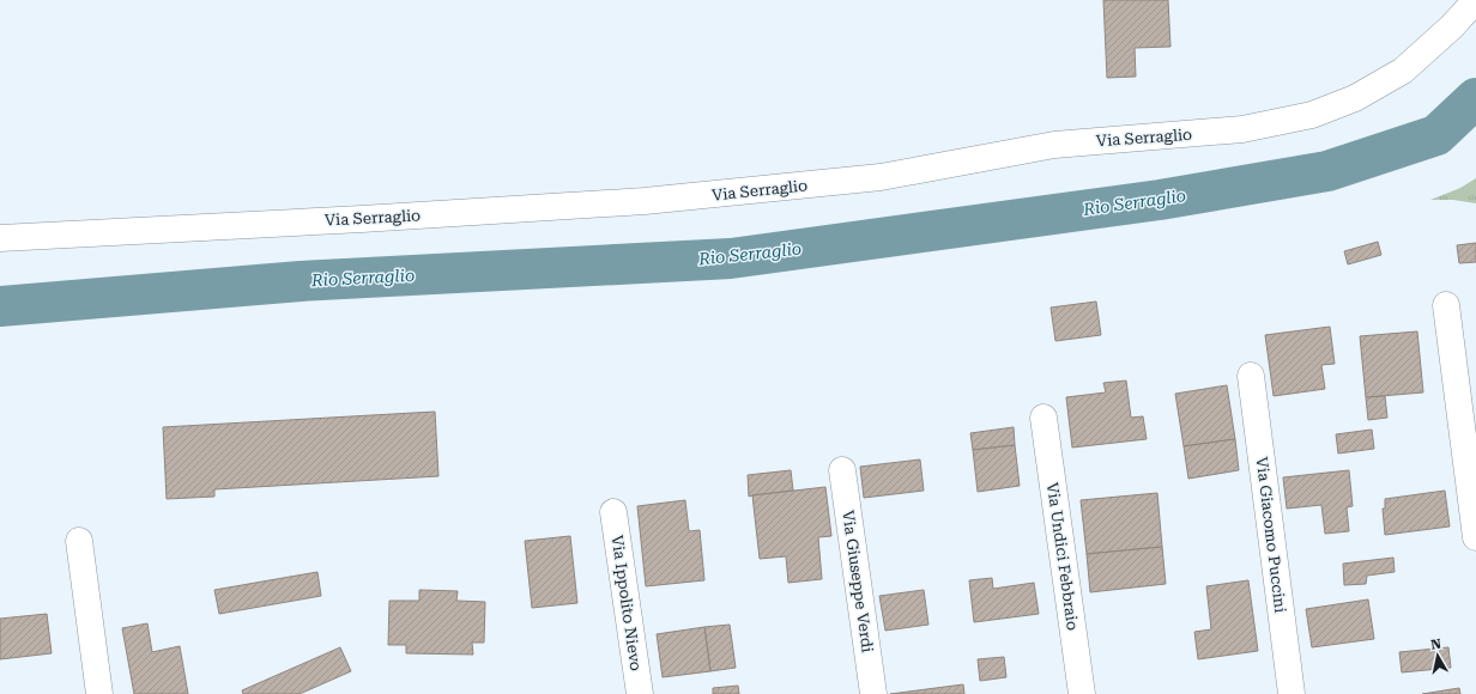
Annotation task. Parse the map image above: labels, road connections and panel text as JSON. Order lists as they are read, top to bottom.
{
  "streets": {
    "street": [
      "Via Serraglio",
      "Via Giacomo Puccini",
      "Via Undici Febbraio",
      "Via Giuseppe Verdi",
      "Via Ippolito Nievo"
    ]
  },
  "water": ["Rio Serraglio"],
  "north": "top"
}
